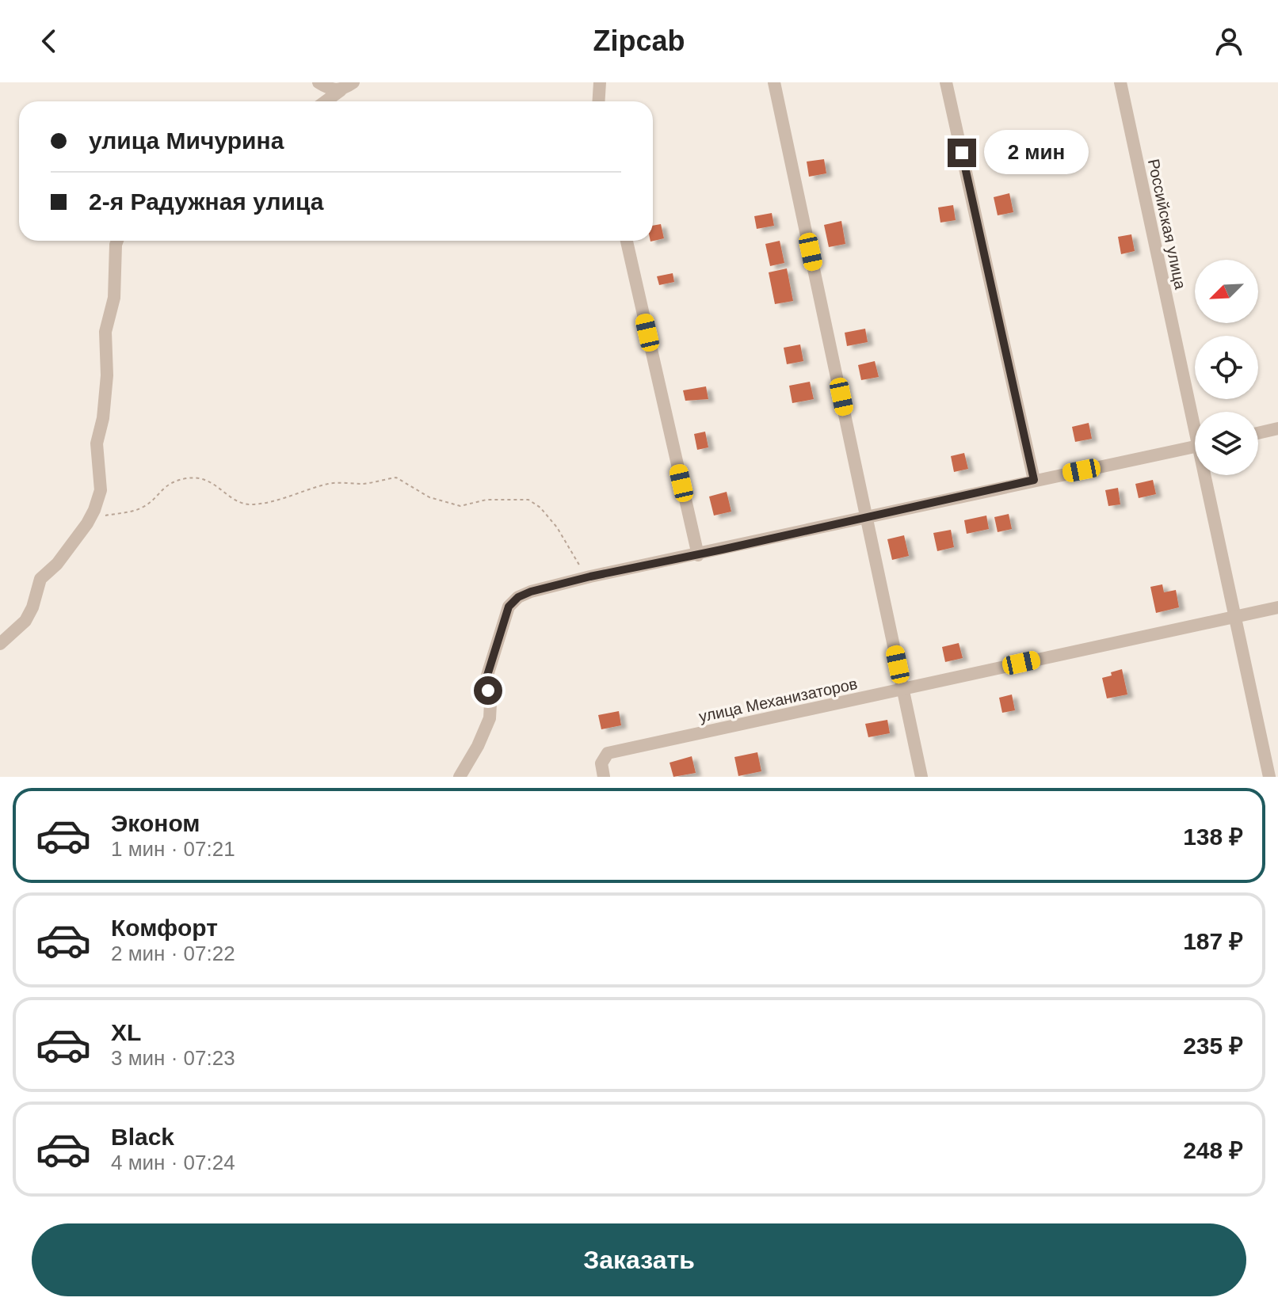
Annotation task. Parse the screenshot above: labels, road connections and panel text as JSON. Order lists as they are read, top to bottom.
{
  "streets": {
    "street": ["Российская улица", "улица Механизаторов"]
  },
  "crossings": [
    ["Российская улица", "улица Механизаторов"]
  ],
  "north": "bottom left",
  "page": {
    "header": "Zipcab",
    "banner": ["улица Мичурина", "2-я Радужная улица"],
    "bubble": "2 мин",
    "list": [
      {
        "name": "Эконом",
        "note": "1 мин · 07:21",
        "value": "138 ₽"
      },
      {
        "name": "Комфорт",
        "note": "2 мин · 07:22",
        "value": "187 ₽"
      },
      {
        "name": "XL",
        "note": "3 мин · 07:23",
        "value": "235 ₽"
      },
      {
        "name": "Black",
        "note": "4 мин · 07:24",
        "value": "248 ₽"
      }
    ],
    "buttons": "Заказать"
  }
}
